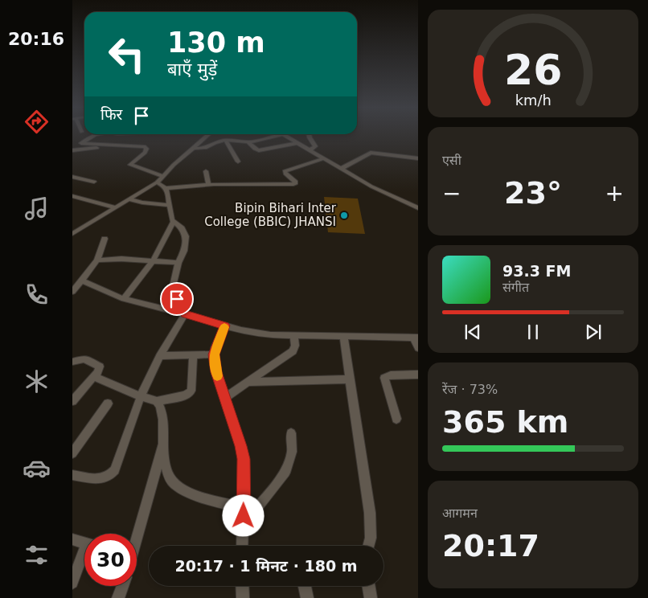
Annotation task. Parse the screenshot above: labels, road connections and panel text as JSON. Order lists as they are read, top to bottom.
{
  "places": ["Bipin Bihari Inter College (BBIC) JHANSI"],
  "page": {
    "tabs": "20:16",
    "turn": ["130 m", "बाएँ मुड़ें"],
    "then": "फिर",
    "tile": [
      "एसी",
      ["रेंज · 73%", "365 km"],
      ["आगमन", "20:17"]
    ],
    "heat": ["−", "23°", "+"],
    "song": ["93.3 FM", "संगीत"],
    "limit": "30",
    "trip": "20:17 · 1 मिनट · 180 m",
    "gauge": ["26", "km/h"]
  }
}
